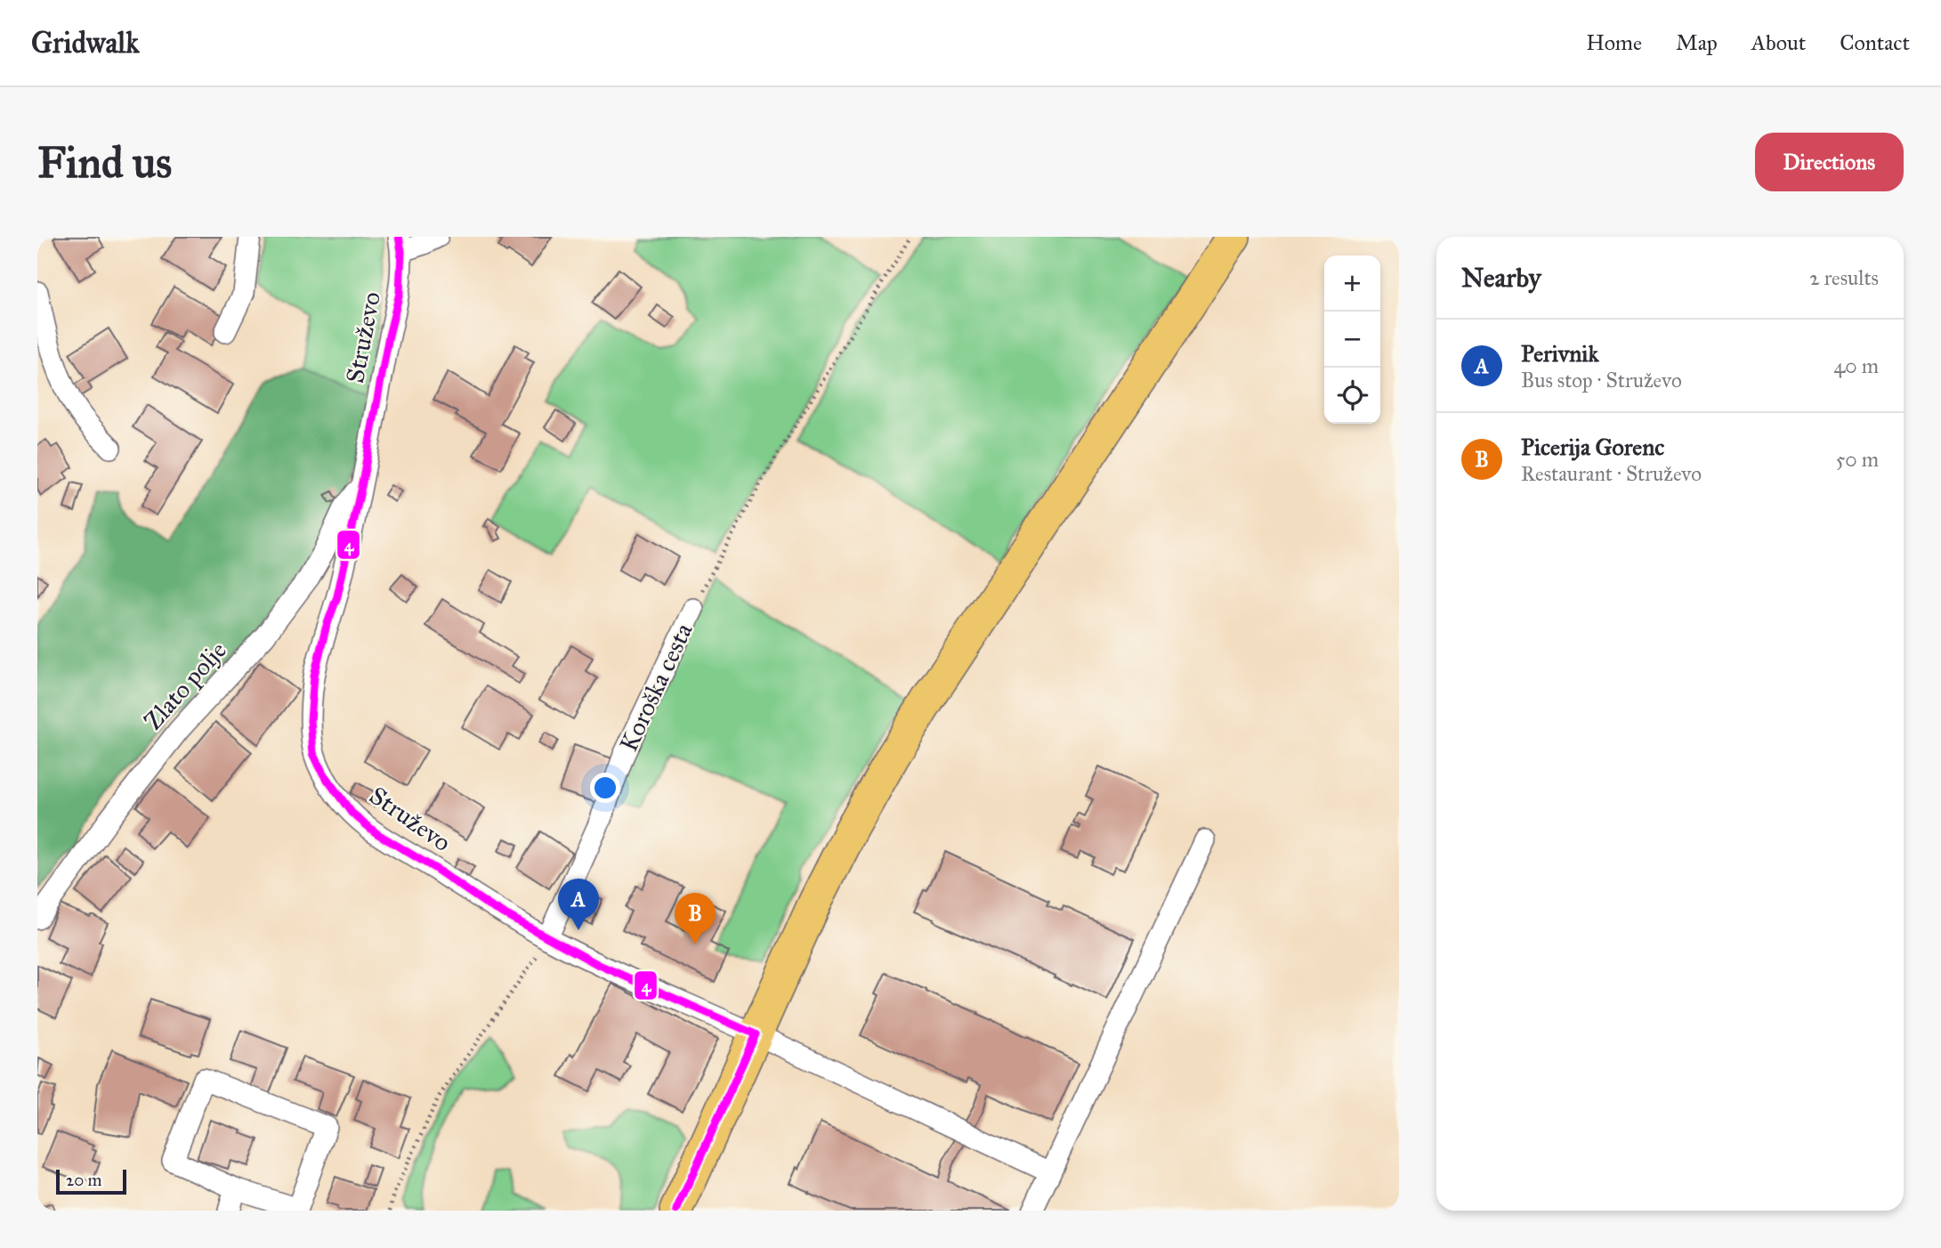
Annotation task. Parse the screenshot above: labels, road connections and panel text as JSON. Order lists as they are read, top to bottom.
{
  "streets": {
    "street": ["Struževo", "Zlato polje", "Koroška cesta"]
  },
  "crossings": [
    ["Struževo", "Zlato polje"],
    ["Struževo", "Koroška cesta"]
  ],
  "lines": ["transit line 4"],
  "scale_bar": "20 m",
  "page": {
    "header": "Gridwalk",
    "nav": [
      "Home",
      "Map",
      "About",
      "Contact"
    ],
    "buttons": "Directions",
    "title": "Find us",
    "heading": ["Nearby", "2 results"],
    "map_buttons": ["+", "−"],
    "list": [
      {
        "mark": "A",
        "name": "Perivnik",
        "note": "Bus stop · Struževo",
        "value": "40 m"
      },
      {
        "mark": "B",
        "name": "Picerija Gorenc",
        "note": "Restaurant · Struževo",
        "value": "50 m"
      }
    ],
    "pins": ["A", "B"],
    "scale": "20 m"
  }
}
